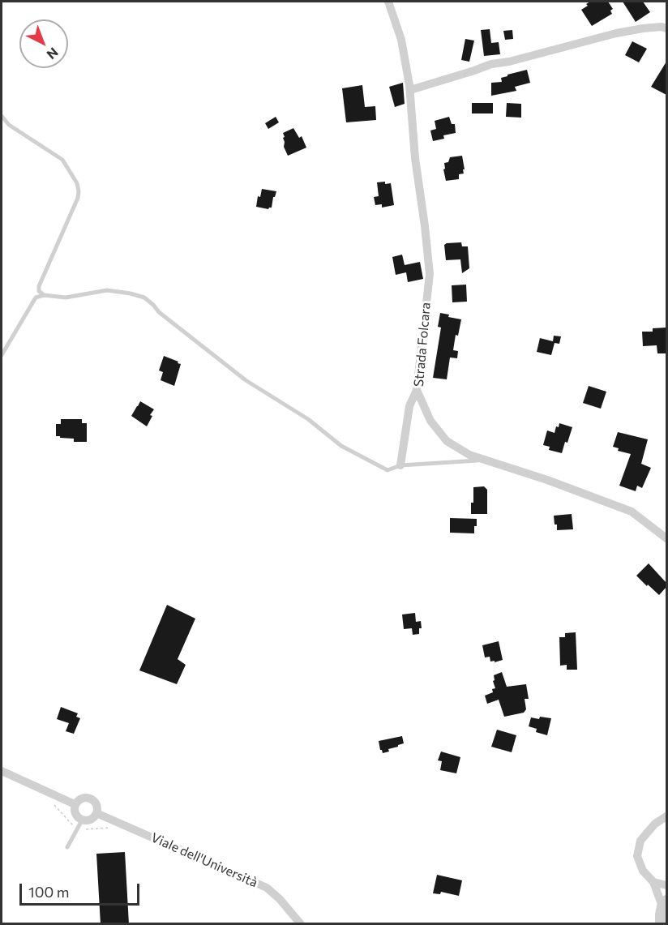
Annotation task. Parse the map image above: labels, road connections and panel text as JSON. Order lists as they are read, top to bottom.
{
  "streets": {
    "street": ["Strada Folcara", "Viale dell'Università"]
  },
  "scale_bar": "100 m",
  "north": "bottom right"
}
